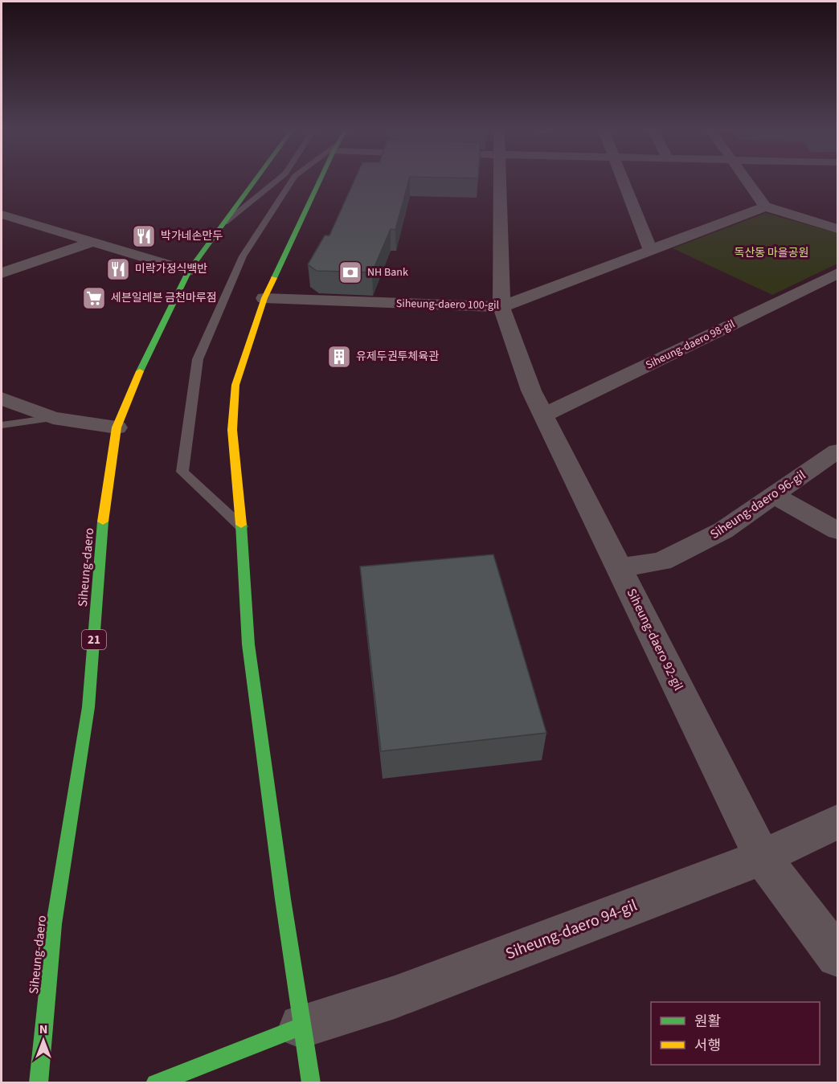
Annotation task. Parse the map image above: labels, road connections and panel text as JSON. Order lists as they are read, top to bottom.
{
  "streets": {
    "main road": ["Siheung-daero", "21"],
    "street": [
      "Siheung-daero 100-gil",
      "Siheung-daero 98-gil",
      "Siheung-daero 96-gil",
      "Siheung-daero 92-gil",
      "Siheung-daero 94-gil"
    ]
  },
  "crossings": [
    ["Siheung-daero 100-gil", "Siheung-daero 92-gil"],
    ["Siheung-daero 98-gil", "Siheung-daero 92-gil"],
    ["Siheung-daero 96-gil", "Siheung-daero 92-gil"],
    ["Siheung-daero 92-gil", "Siheung-daero 94-gil"]
  ],
  "parks": ["독산동 마을공원"],
  "places": {
    "restaurant": ["박가네손만두", "미락가정식백반"],
    "bank": ["NH Bank"],
    "supermarket": ["세븐일레븐 금천마루점"],
    "building": ["유제두권투체육관"]
  },
  "legend": ["원활", "서행"],
  "north": "top"
}
